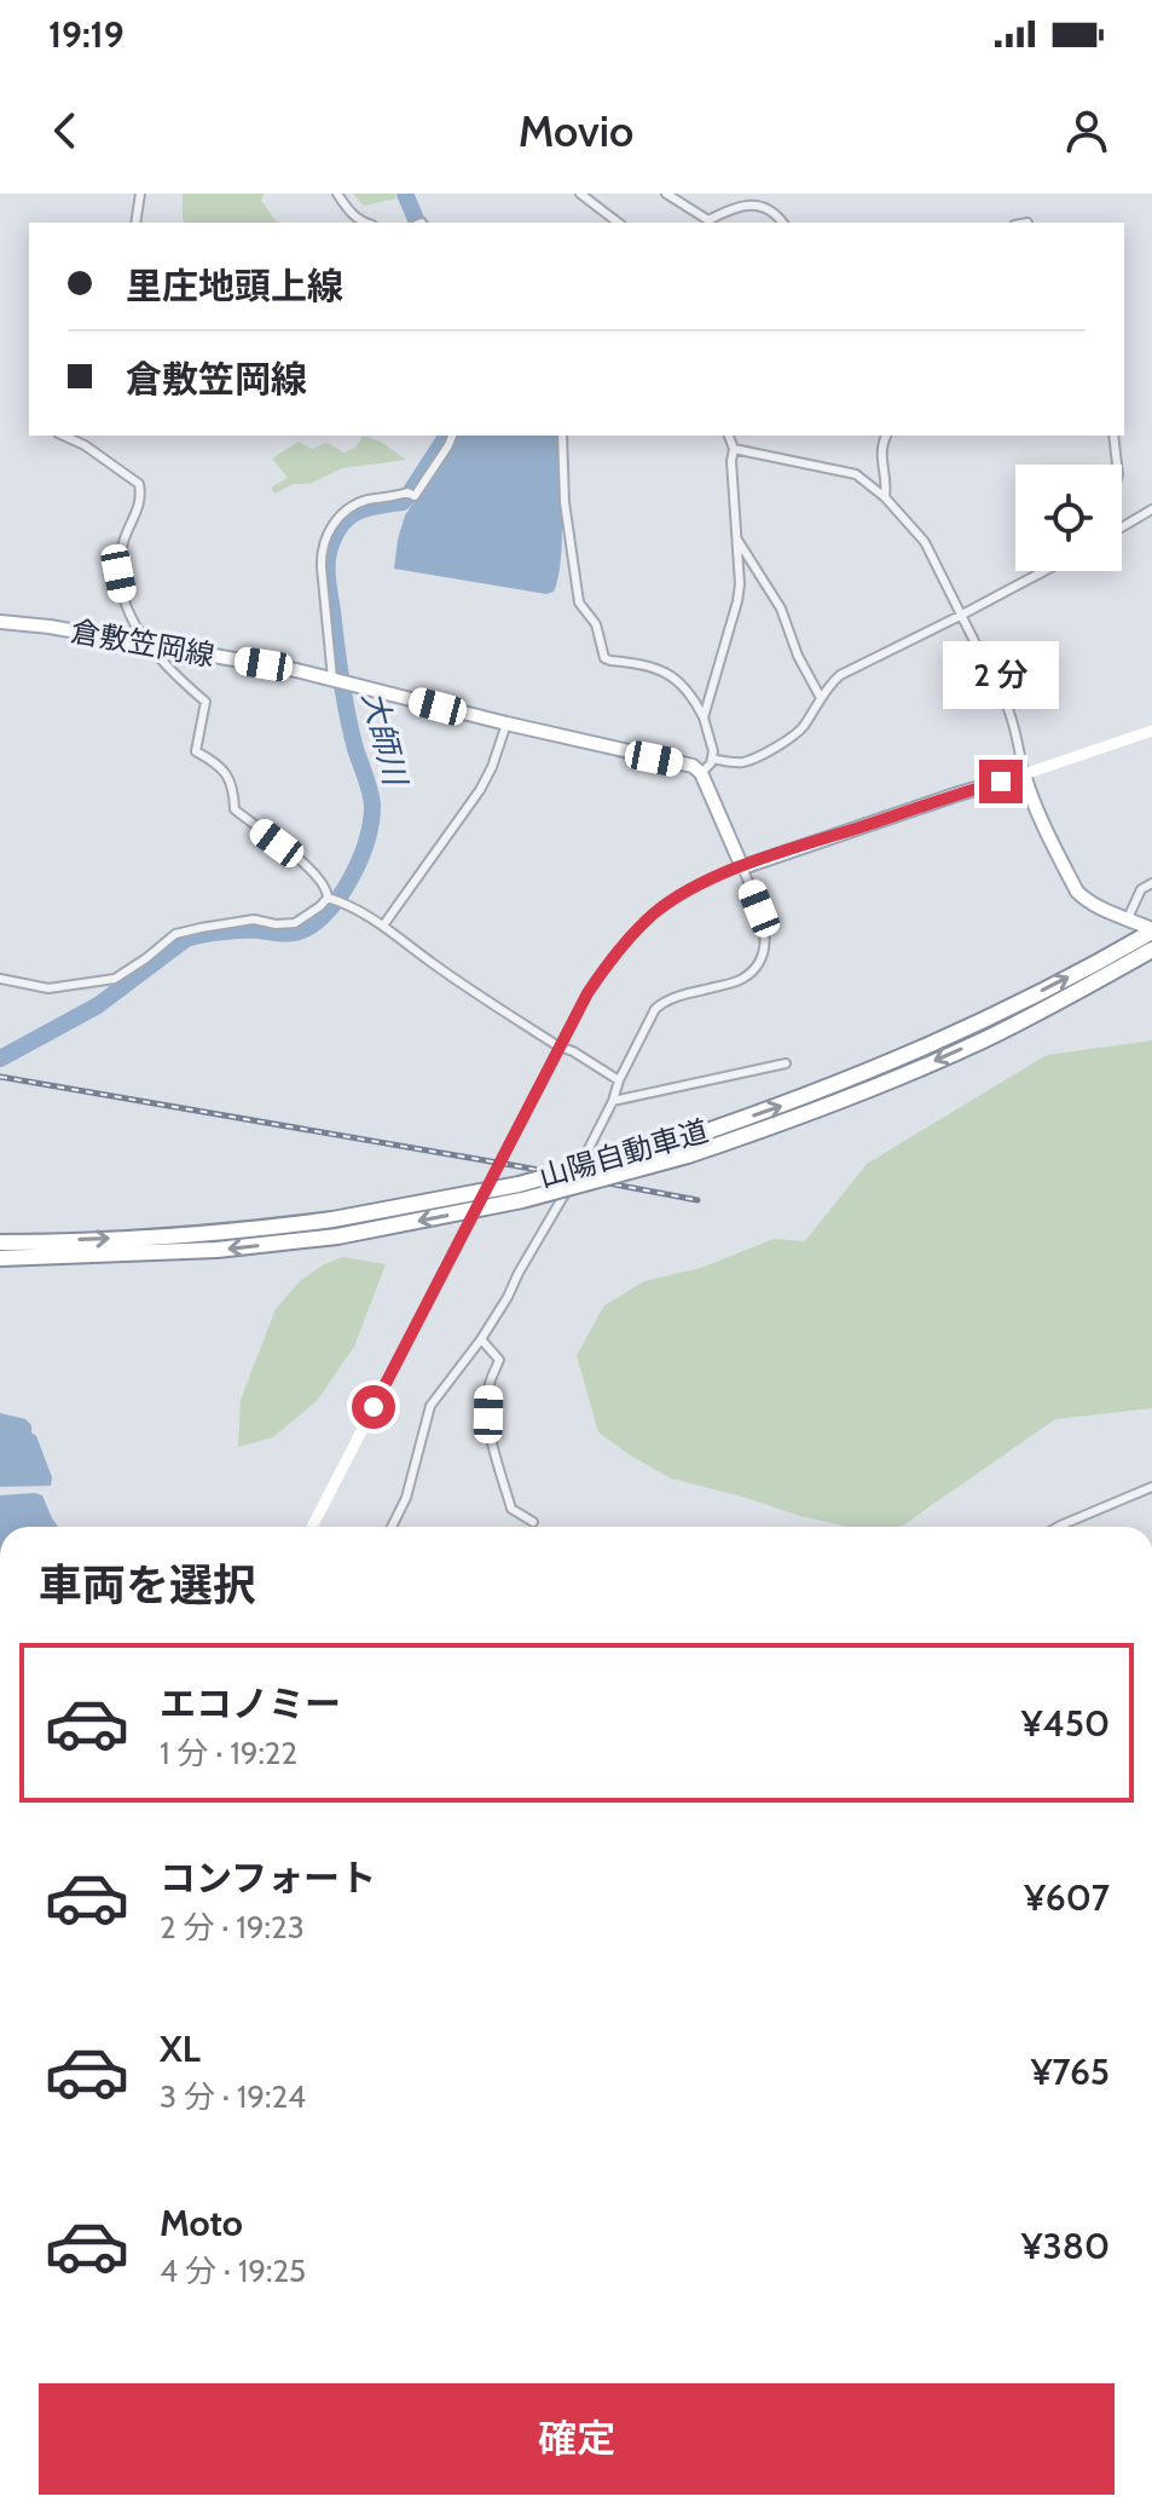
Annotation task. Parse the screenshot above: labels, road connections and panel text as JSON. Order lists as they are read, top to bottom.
{
  "streets": {
    "highway": ["山陽自動車道"],
    "main road": ["倉敷笠岡線"]
  },
  "water": ["大師川"],
  "page": {
    "status": "19:19",
    "header": "Movio",
    "banner": ["里庄地頭上線", "倉敷笠岡線"],
    "bubble": "2 分",
    "heading": "車両を選択",
    "list": [
      {
        "name": "エコノミー",
        "note": "1 分 · 19:22",
        "value": "¥450"
      },
      {
        "name": "コンフォート",
        "note": "2 分 · 19:23",
        "value": "¥607"
      },
      {
        "name": "XL",
        "note": "3 分 · 19:24",
        "value": "¥765"
      },
      {
        "name": "Moto",
        "note": "4 分 · 19:25",
        "value": "¥380"
      }
    ],
    "buttons": "確定"
  }
}
